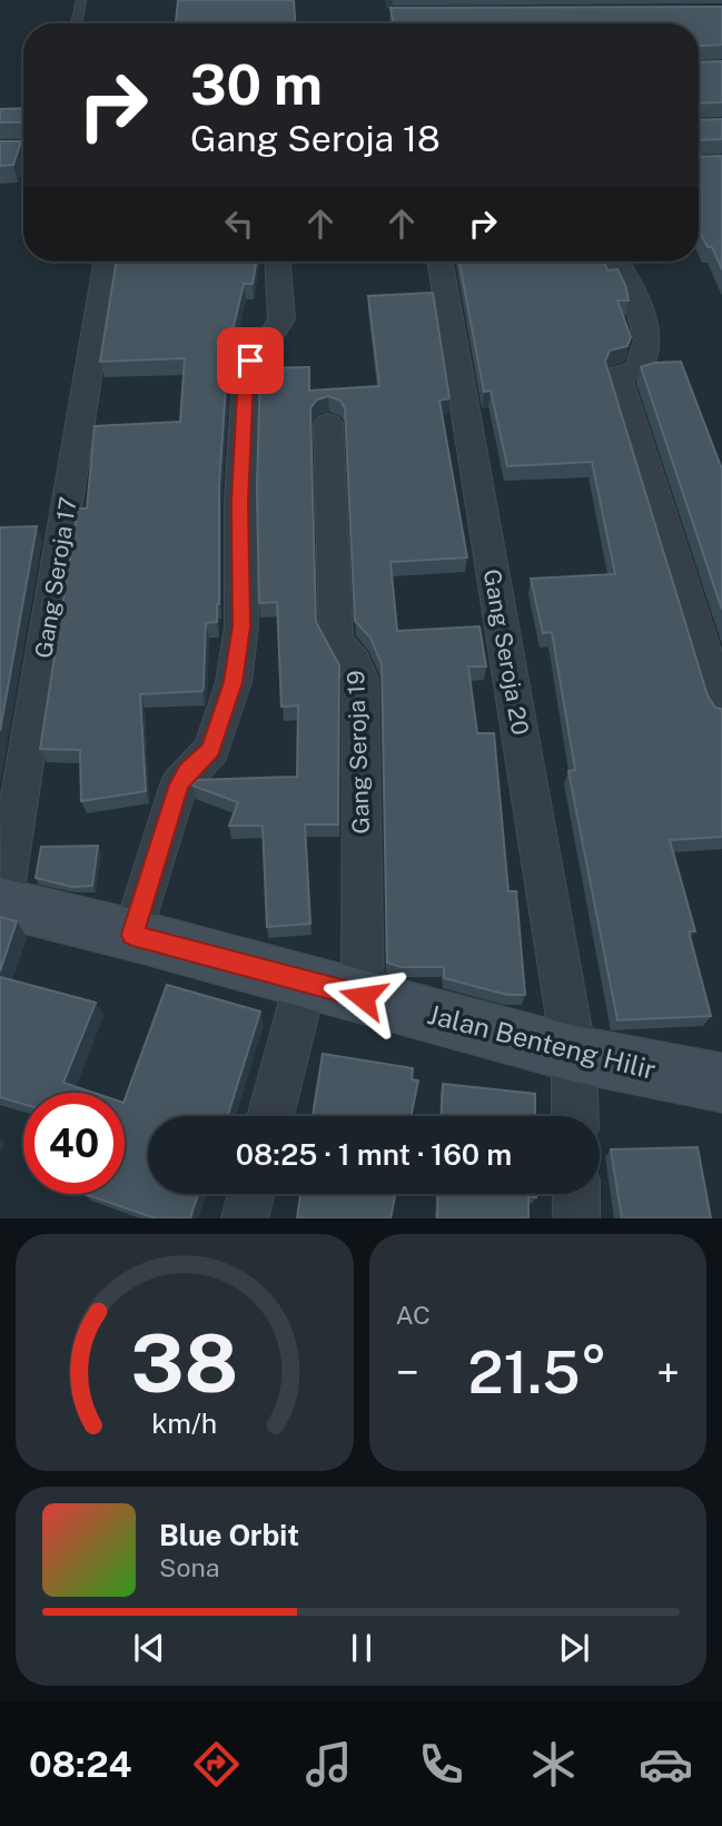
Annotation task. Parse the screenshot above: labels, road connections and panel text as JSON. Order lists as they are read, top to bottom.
{
  "streets": {
    "street": [
      "Gang Seroja 17",
      "Gang Seroja 20",
      "Gang Seroja 19",
      "Jalan Benteng Hilir"
    ]
  },
  "crossings": [
    ["Gang Seroja 17", "Jalan Benteng Hilir"],
    ["Gang Seroja 20", "Jalan Benteng Hilir"],
    ["Gang Seroja 19", "Jalan Benteng Hilir"]
  ],
  "page": {
    "turn": ["30 m", "Gang Seroja 18"],
    "limit": "40",
    "trip": "08:25 · 1 mnt · 160 m",
    "tile": "AC",
    "heat": ["−", "21.5°", "+"],
    "song": ["Blue Orbit", "Sona"],
    "tabs": "08:24",
    "gauge": ["38", "km/h"]
  }
}
